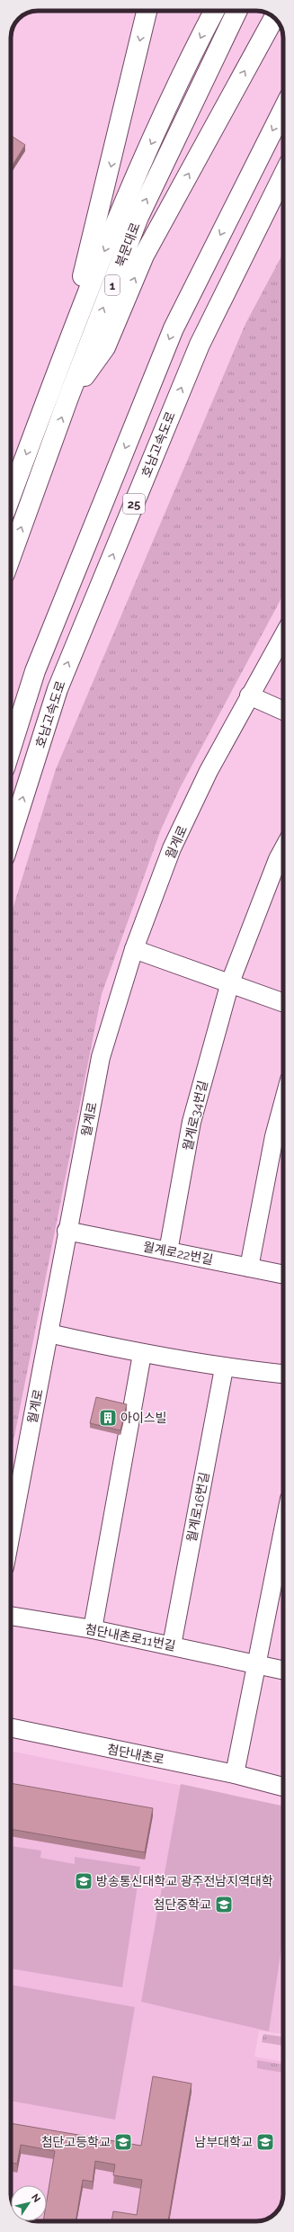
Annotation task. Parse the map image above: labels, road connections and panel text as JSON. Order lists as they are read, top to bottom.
{
  "streets": {
    "main road": [
      "북문대로",
      "1",
      "호남고속도로",
      "25"
    ],
    "street": [
      "월계로",
      "월계로34번길",
      "월계로22번길",
      "월계로16번길",
      "첨단내촌로11번길",
      "첨단내촌로"
    ]
  },
  "crossings": [
    ["월계로", "월계로22번길"],
    ["월계로34번길", "월계로22번길"],
    ["월계로16번길", "첨단내촌로11번길"]
  ],
  "places": {
    "building": ["아이스빌"],
    "school or university": [
      "방송통신대학교 광주전남지역대학",
      "첨단중학교",
      "첨단고등학교",
      "남부대학교"
    ]
  },
  "north": "top right"
}
